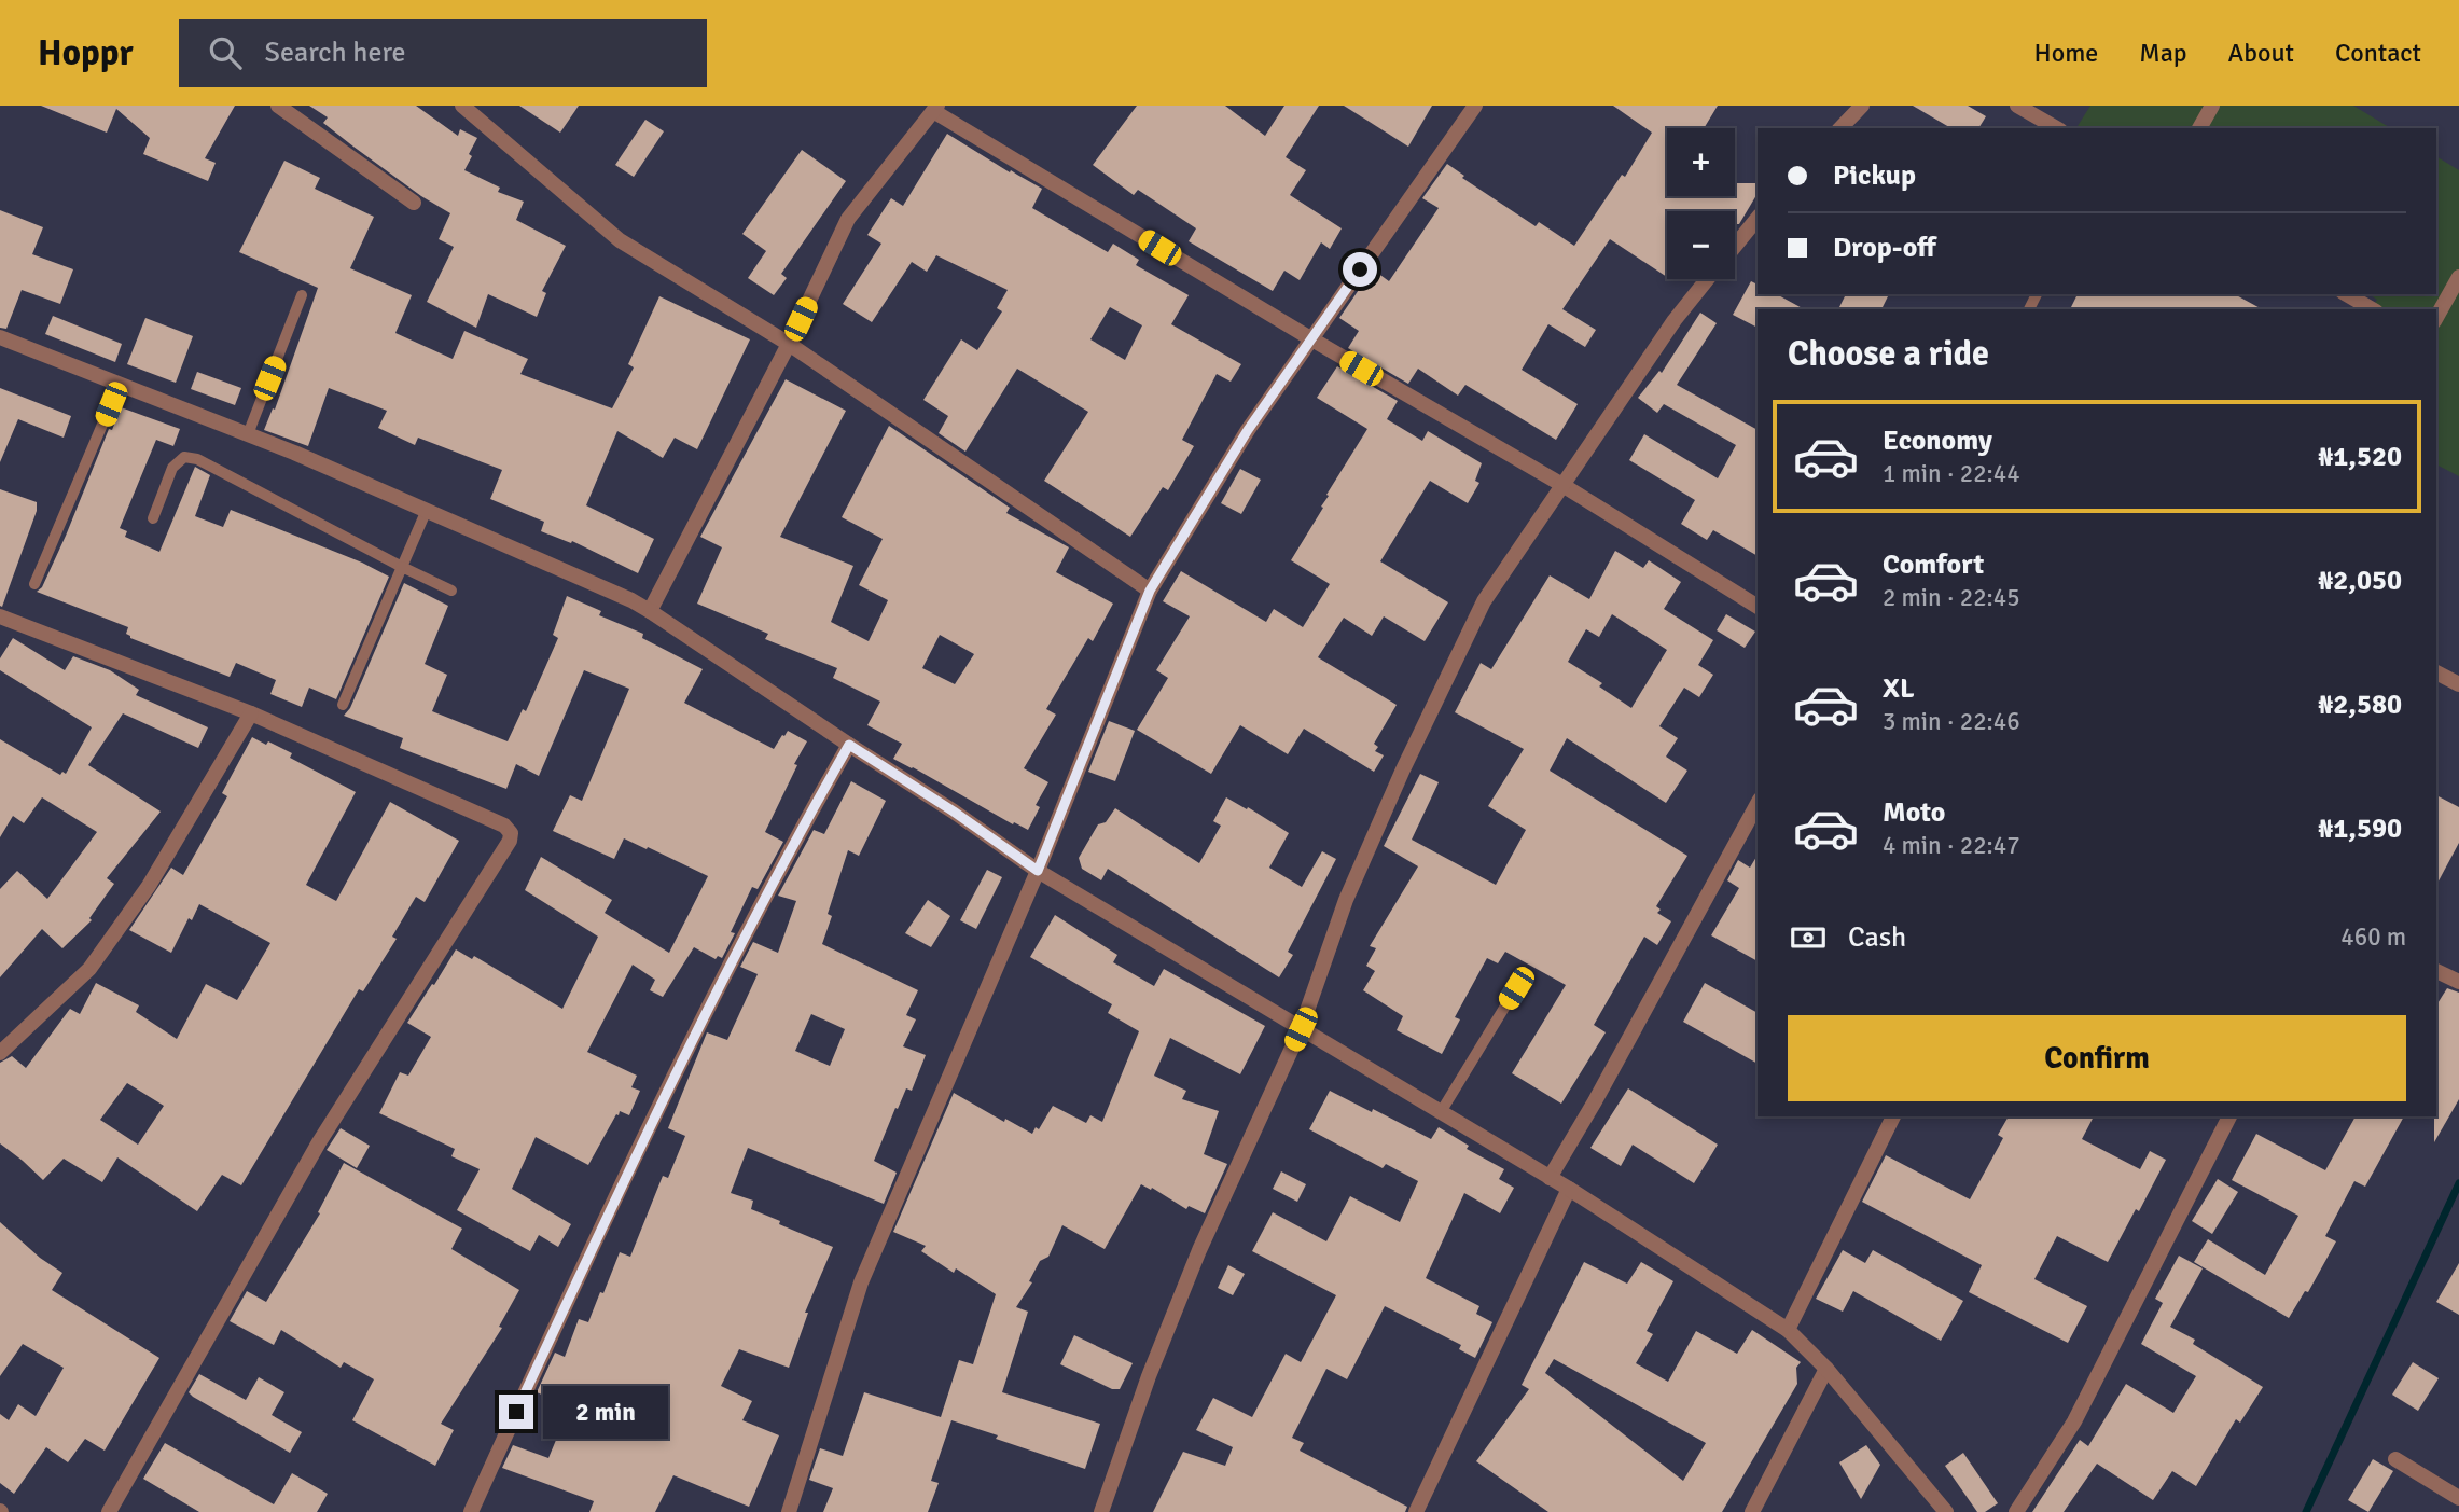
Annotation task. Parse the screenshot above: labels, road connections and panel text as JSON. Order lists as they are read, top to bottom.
{
  "page": {
    "header": "Hoppr",
    "search": "Search here",
    "nav": [
      "Home",
      "Map",
      "About",
      "Contact"
    ],
    "map_buttons": ["+", "−"],
    "banner": ["Pickup", "Drop-off"],
    "heading": "Choose a ride",
    "list": [
      {
        "name": "Economy",
        "note": "1 min · 22:44",
        "value": "₦1,520"
      },
      {
        "name": "Comfort",
        "note": "2 min · 22:45",
        "value": "₦2,050"
      },
      {
        "name": "XL",
        "note": "3 min · 22:46",
        "value": "₦2,580"
      },
      {
        "name": "Moto",
        "note": "4 min · 22:47",
        "value": "₦1,590"
      }
    ],
    "pay": ["Cash", "460 m"],
    "buttons": "Confirm",
    "bubble": "2 min"
  }
}
